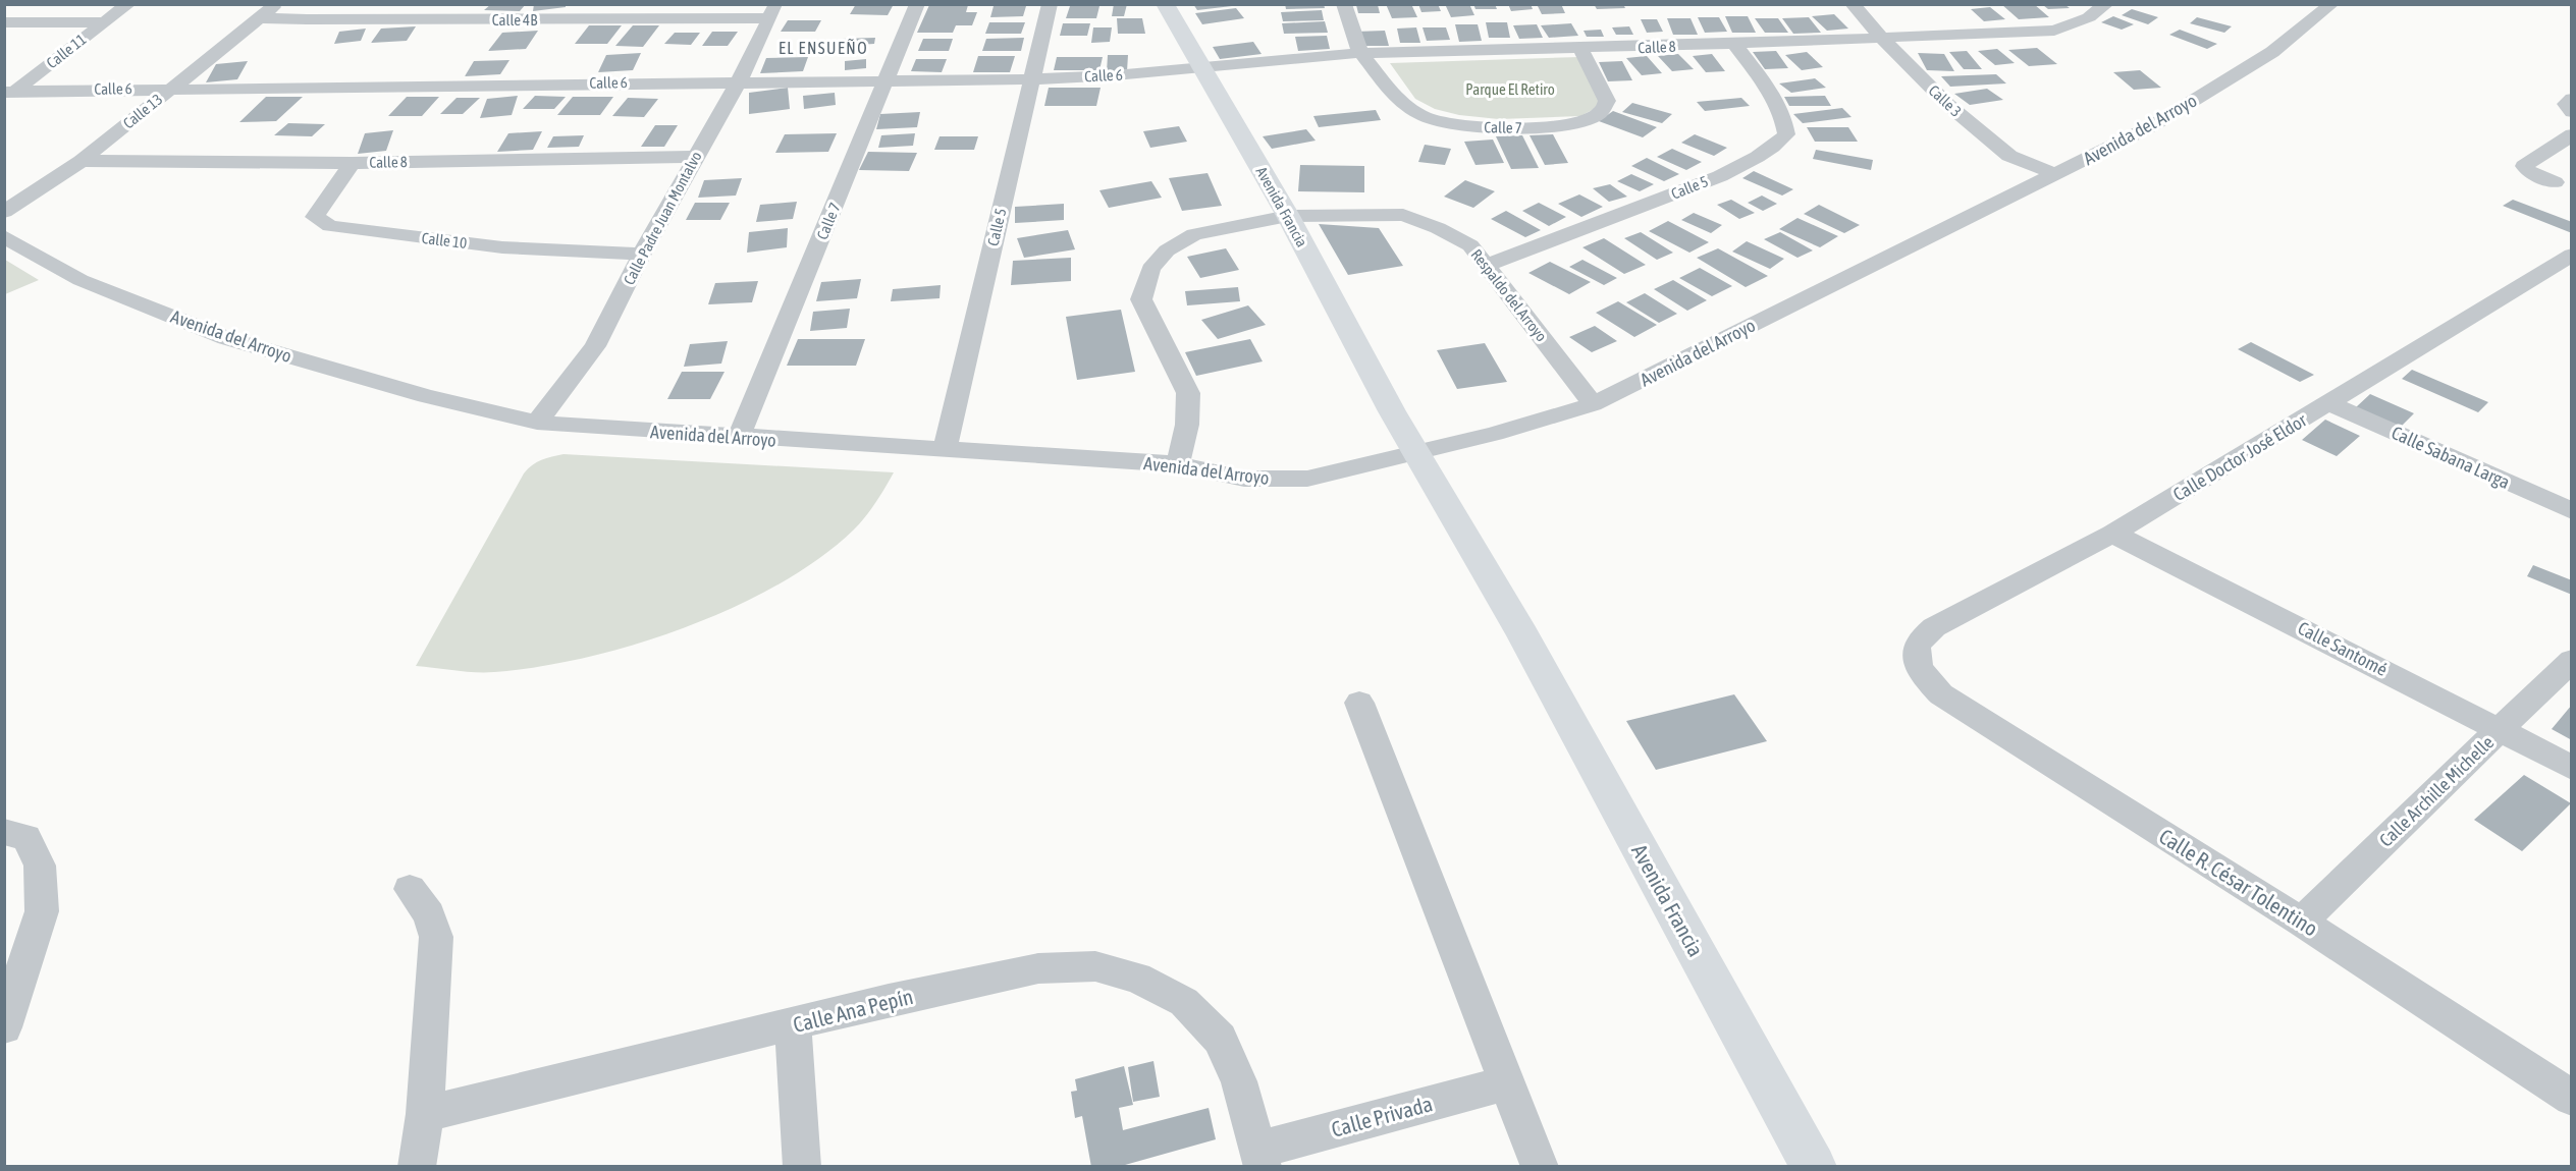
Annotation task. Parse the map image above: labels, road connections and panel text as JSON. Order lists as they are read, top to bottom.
{
  "streets": {
    "main road": ["Avenida Francia"],
    "street": [
      "Calle 4B",
      "Calle 8",
      "Calle 11",
      "Calle 6",
      "Calle 3",
      "Calle 13",
      "Calle 7",
      "Avenida del Arroyo",
      "Calle 5",
      "Calle Padre Juan Montalvo",
      "Calle 10",
      "Respaldo del Arroyo",
      "Calle Doctor José Eldor",
      "Calle Sabana Larga",
      "Calle Santomé",
      "Calle Archille Michelle",
      "Calle R. César Tolentino",
      "Calle Ana Pepín",
      "Calle Privada"
    ]
  },
  "crossings": [
    ["Calle 4B", "Calle 13"],
    ["Calle 4B", "Calle Padre Juan Montalvo"],
    ["Calle 8", "Calle 6"],
    ["Calle 8", "Calle 3"],
    ["Calle 8", "Calle 13"],
    ["Calle 8", "Calle 7"],
    ["Calle 8", "Calle 5"],
    ["Calle 8", "Avenida Francia"],
    ["Calle 8", "Calle Padre Juan Montalvo"],
    ["Calle 8", "Calle 10"],
    ["Calle 11", "Calle 6"],
    ["Calle 6", "Calle 13"],
    ["Calle 6", "Calle 7"],
    ["Calle 6", "Calle 5"],
    ["Calle 6", "Avenida Francia"],
    ["Calle 6", "Calle Padre Juan Montalvo"],
    ["Calle 3", "Avenida del Arroyo"],
    ["Calle 7", "Avenida del Arroyo"],
    ["Avenida del Arroyo", "Calle 5"],
    ["Avenida del Arroyo", "Calle Padre Juan Montalvo"],
    ["Avenida del Arroyo", "Respaldo del Arroyo"],
    ["Calle 5", "Respaldo del Arroyo"],
    ["Avenida Francia", "Respaldo del Arroyo"],
    ["Calle Padre Juan Montalvo", "Calle 10"],
    ["Calle Doctor José Eldor", "Calle Sabana Larga"],
    ["Calle Doctor José Eldor", "Calle Santomé"],
    ["Calle Doctor José Eldor", "Calle R. César Tolentino"],
    ["Calle Santomé", "Calle Archille Michelle"],
    ["Calle Archille Michelle", "Calle R. César Tolentino"],
    ["Calle Ana Pepín", "Calle Privada"]
  ],
  "districts": ["EL ENSUEÑO"],
  "parks": ["Parque El Retiro"]
}
